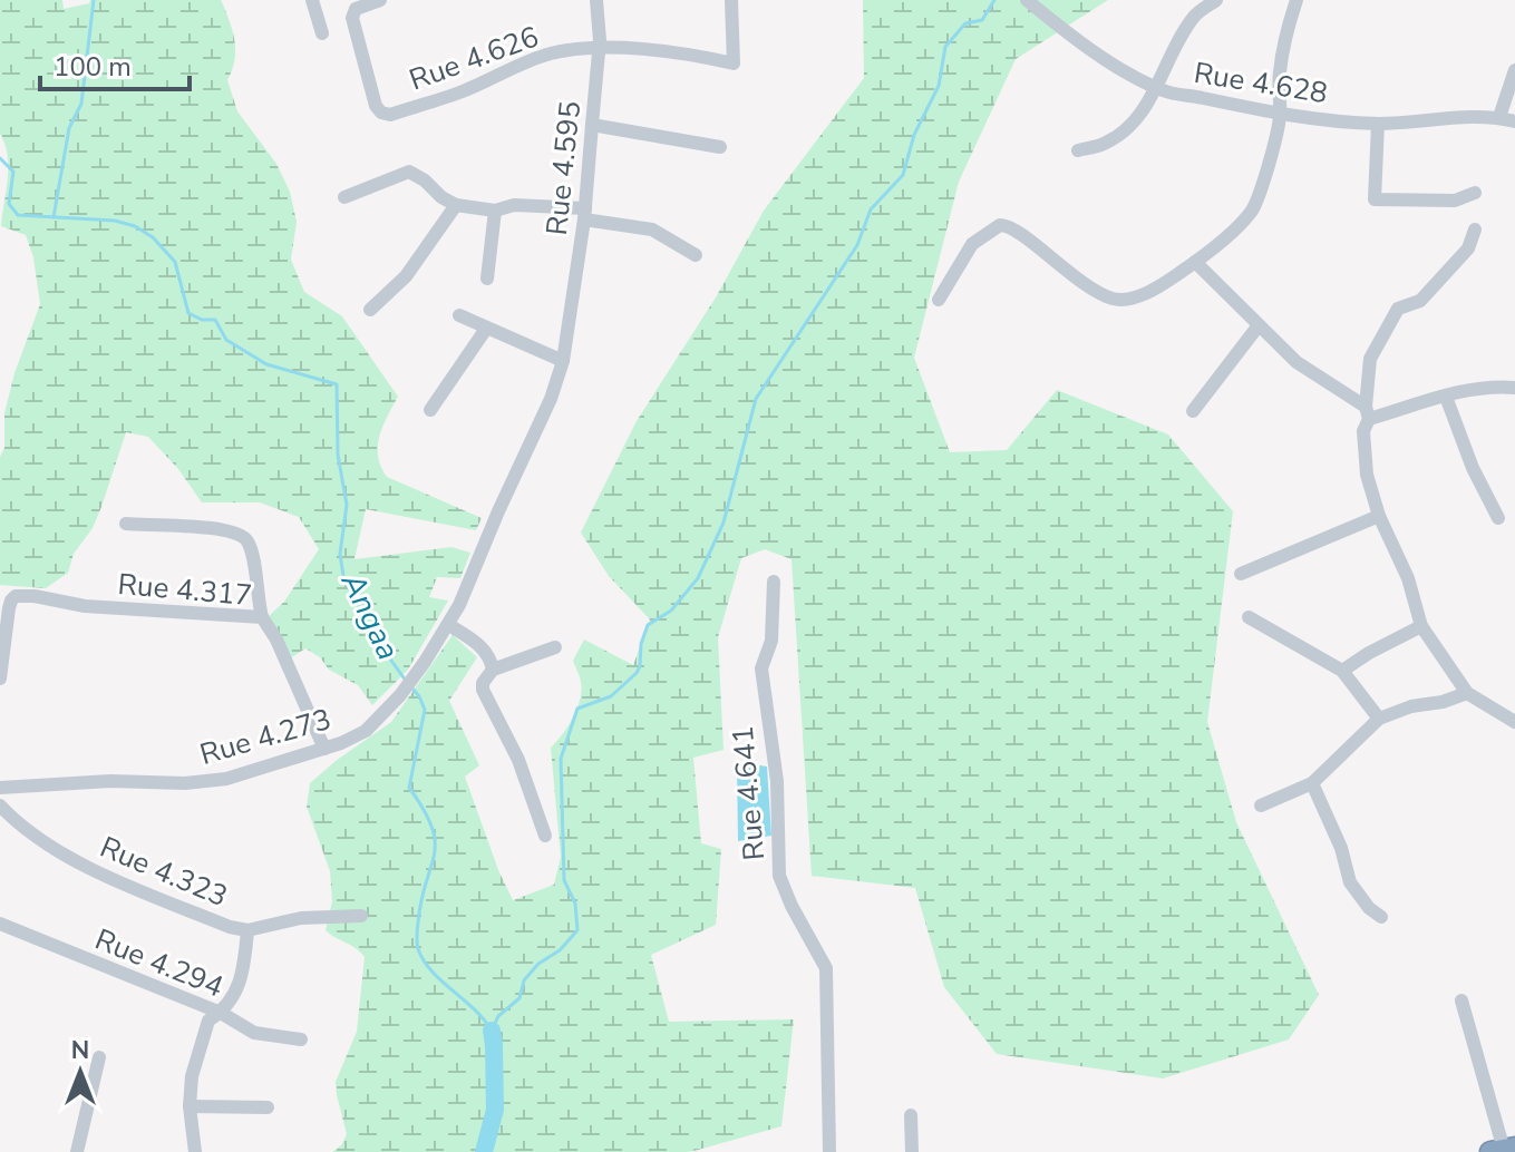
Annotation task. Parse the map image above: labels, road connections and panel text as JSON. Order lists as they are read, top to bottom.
{
  "streets": {
    "street": [
      "Rue 4.626",
      "Rue 4.628",
      "Rue 4.595",
      "Rue 4.317",
      "Rue 4.273",
      "Rue 4.641",
      "Rue 4.323",
      "Rue 4.294"
    ]
  },
  "crossings": [
    ["Rue 4.626", "Rue 4.595"],
    ["Rue 4.595", "Rue 4.273"],
    ["Rue 4.317", "Rue 4.273"],
    ["Rue 4.323", "Rue 4.294"]
  ],
  "water": ["Angaa"],
  "scale_bar": "100 m",
  "north": "top"
}
